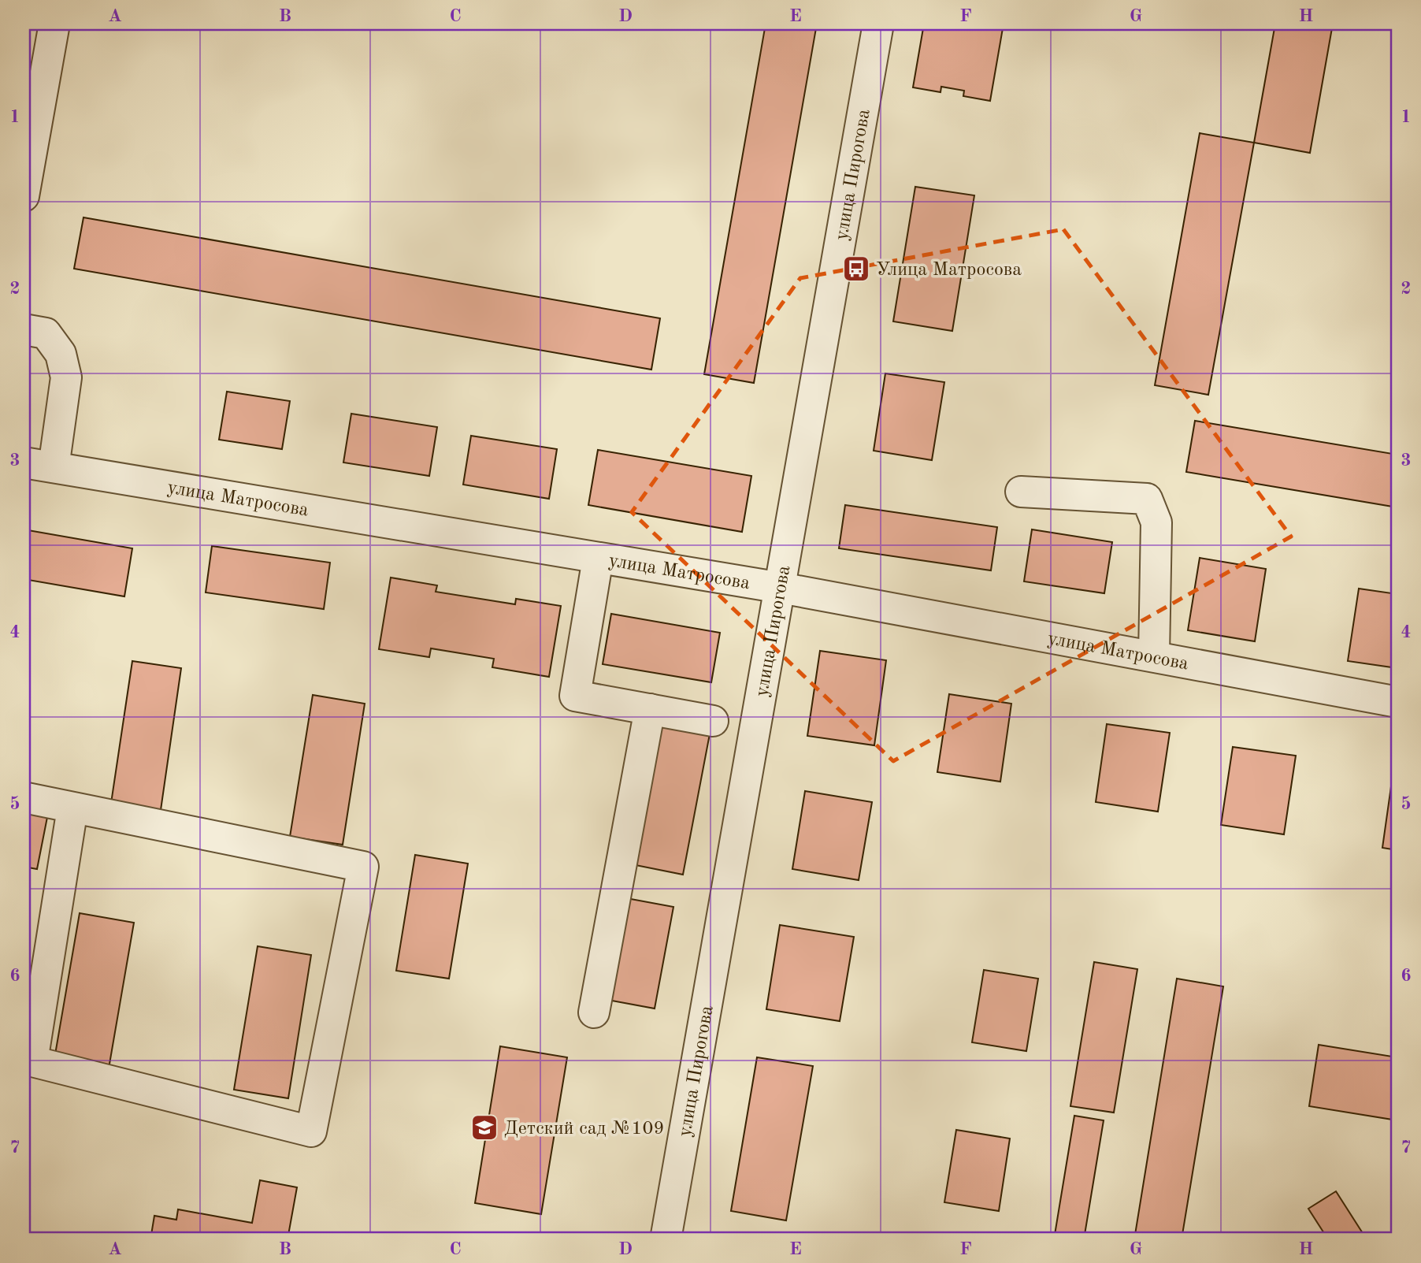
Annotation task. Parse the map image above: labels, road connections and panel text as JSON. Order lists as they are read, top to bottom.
{
  "streets": {
    "street": ["улица Пирогова", "улица Матросова"]
  },
  "crossings": [
    ["улица Пирогова", "улица Матросова"]
  ],
  "places": {
    "bus stop": ["Улица Матросова"],
    "school or university": ["Детский сад №109"]
  },
  "grid": {
    "columns": [
      "A",
      "B",
      "C",
      "D",
      "E",
      "F",
      "G",
      "H"
    ],
    "rows": [
      "1",
      "2",
      "3",
      "4",
      "5",
      "6",
      "7"
    ]
  }
}
